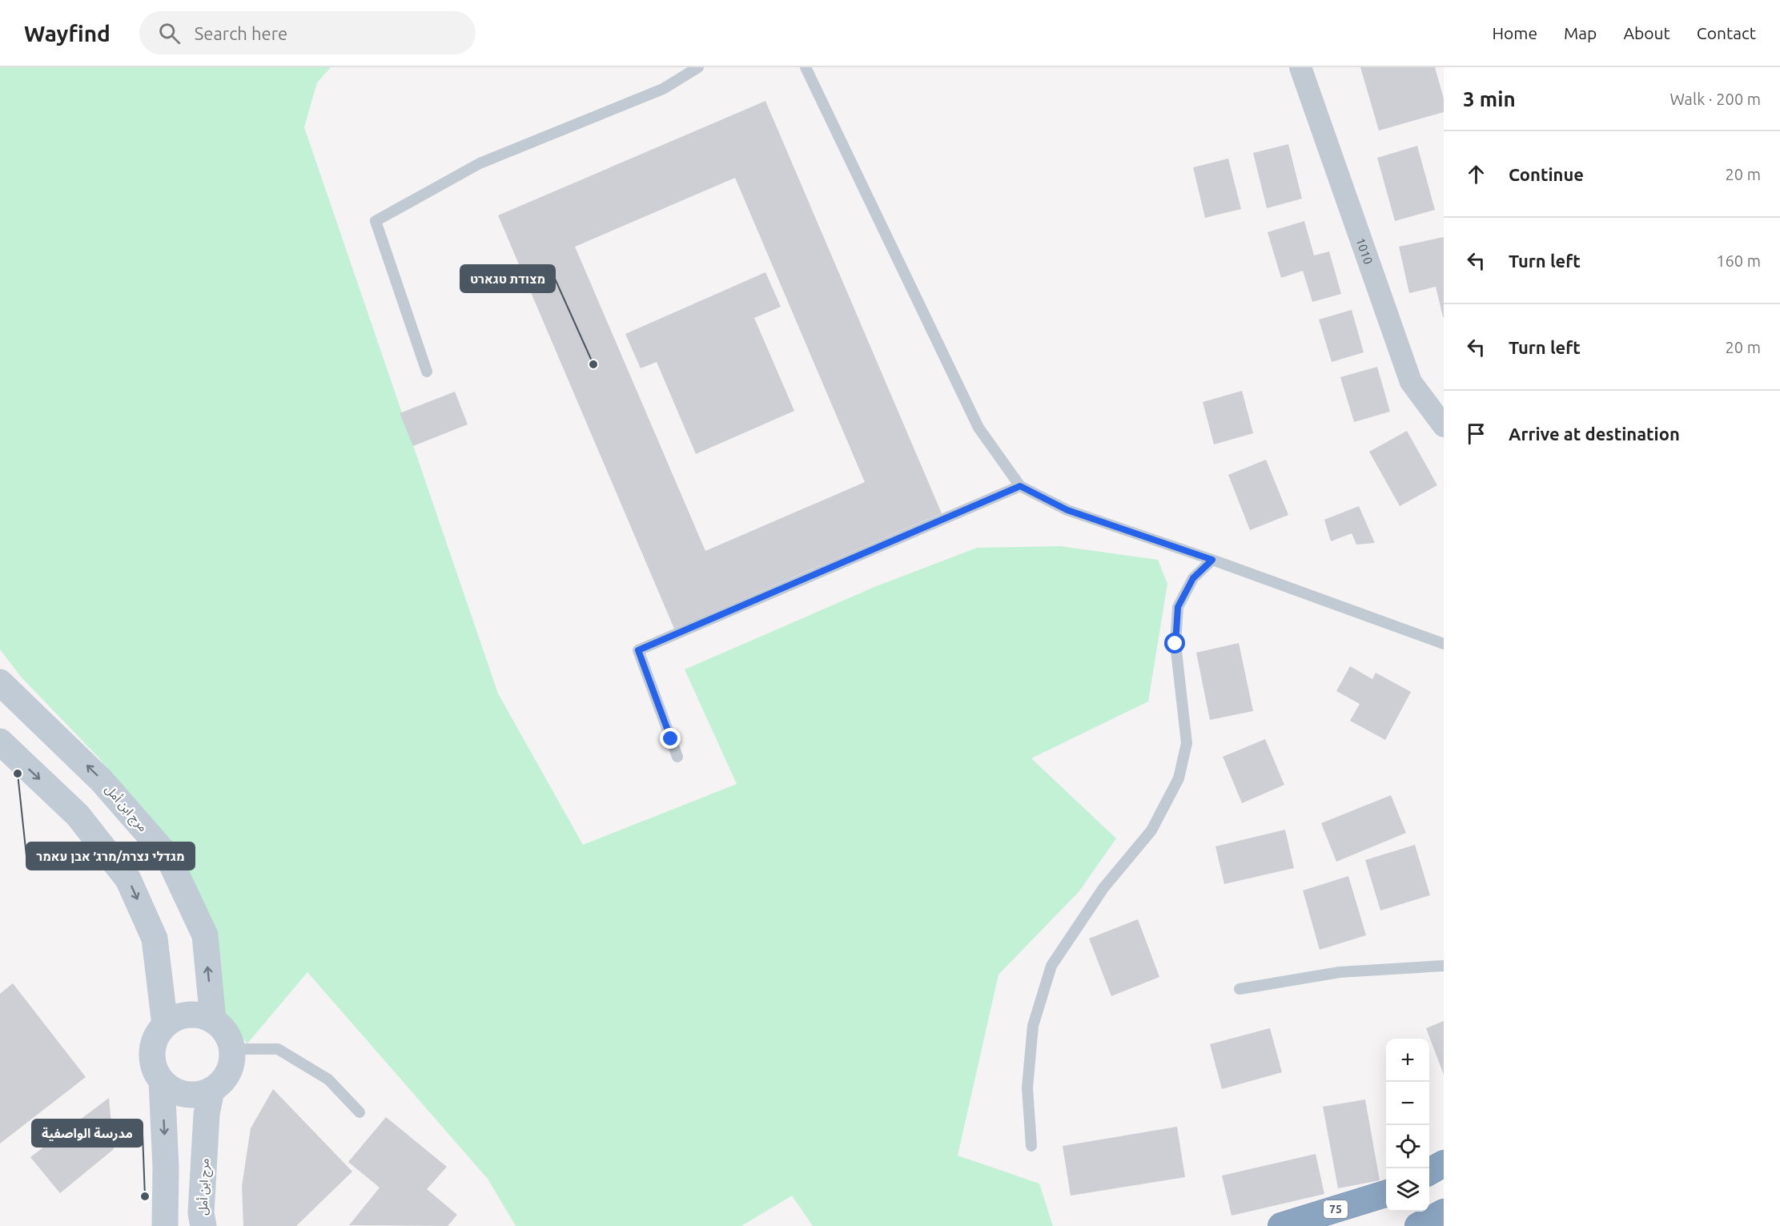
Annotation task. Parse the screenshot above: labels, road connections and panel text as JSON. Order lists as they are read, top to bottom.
{
  "streets": {
    "highway": ["75"],
    "street": ["1010", "مرج ابن أمل"]
  },
  "places": ["מצודת טגארט", "מגדלי נצרת/מרג׳ אבן עאמר", "مدرسة الواصفية"],
  "page": {
    "header": "Wayfind",
    "search": "Search here",
    "nav": [
      "Home",
      "Map",
      "About",
      "Contact"
    ],
    "heading": ["3 min", "Walk · 200 m"],
    "list": [
      ["Continue", "20 m"],
      ["Turn left", "160 m"],
      ["Turn left", "20 m"],
      "Arrive at destination"
    ],
    "map_buttons": ["+", "−"]
  }
}
